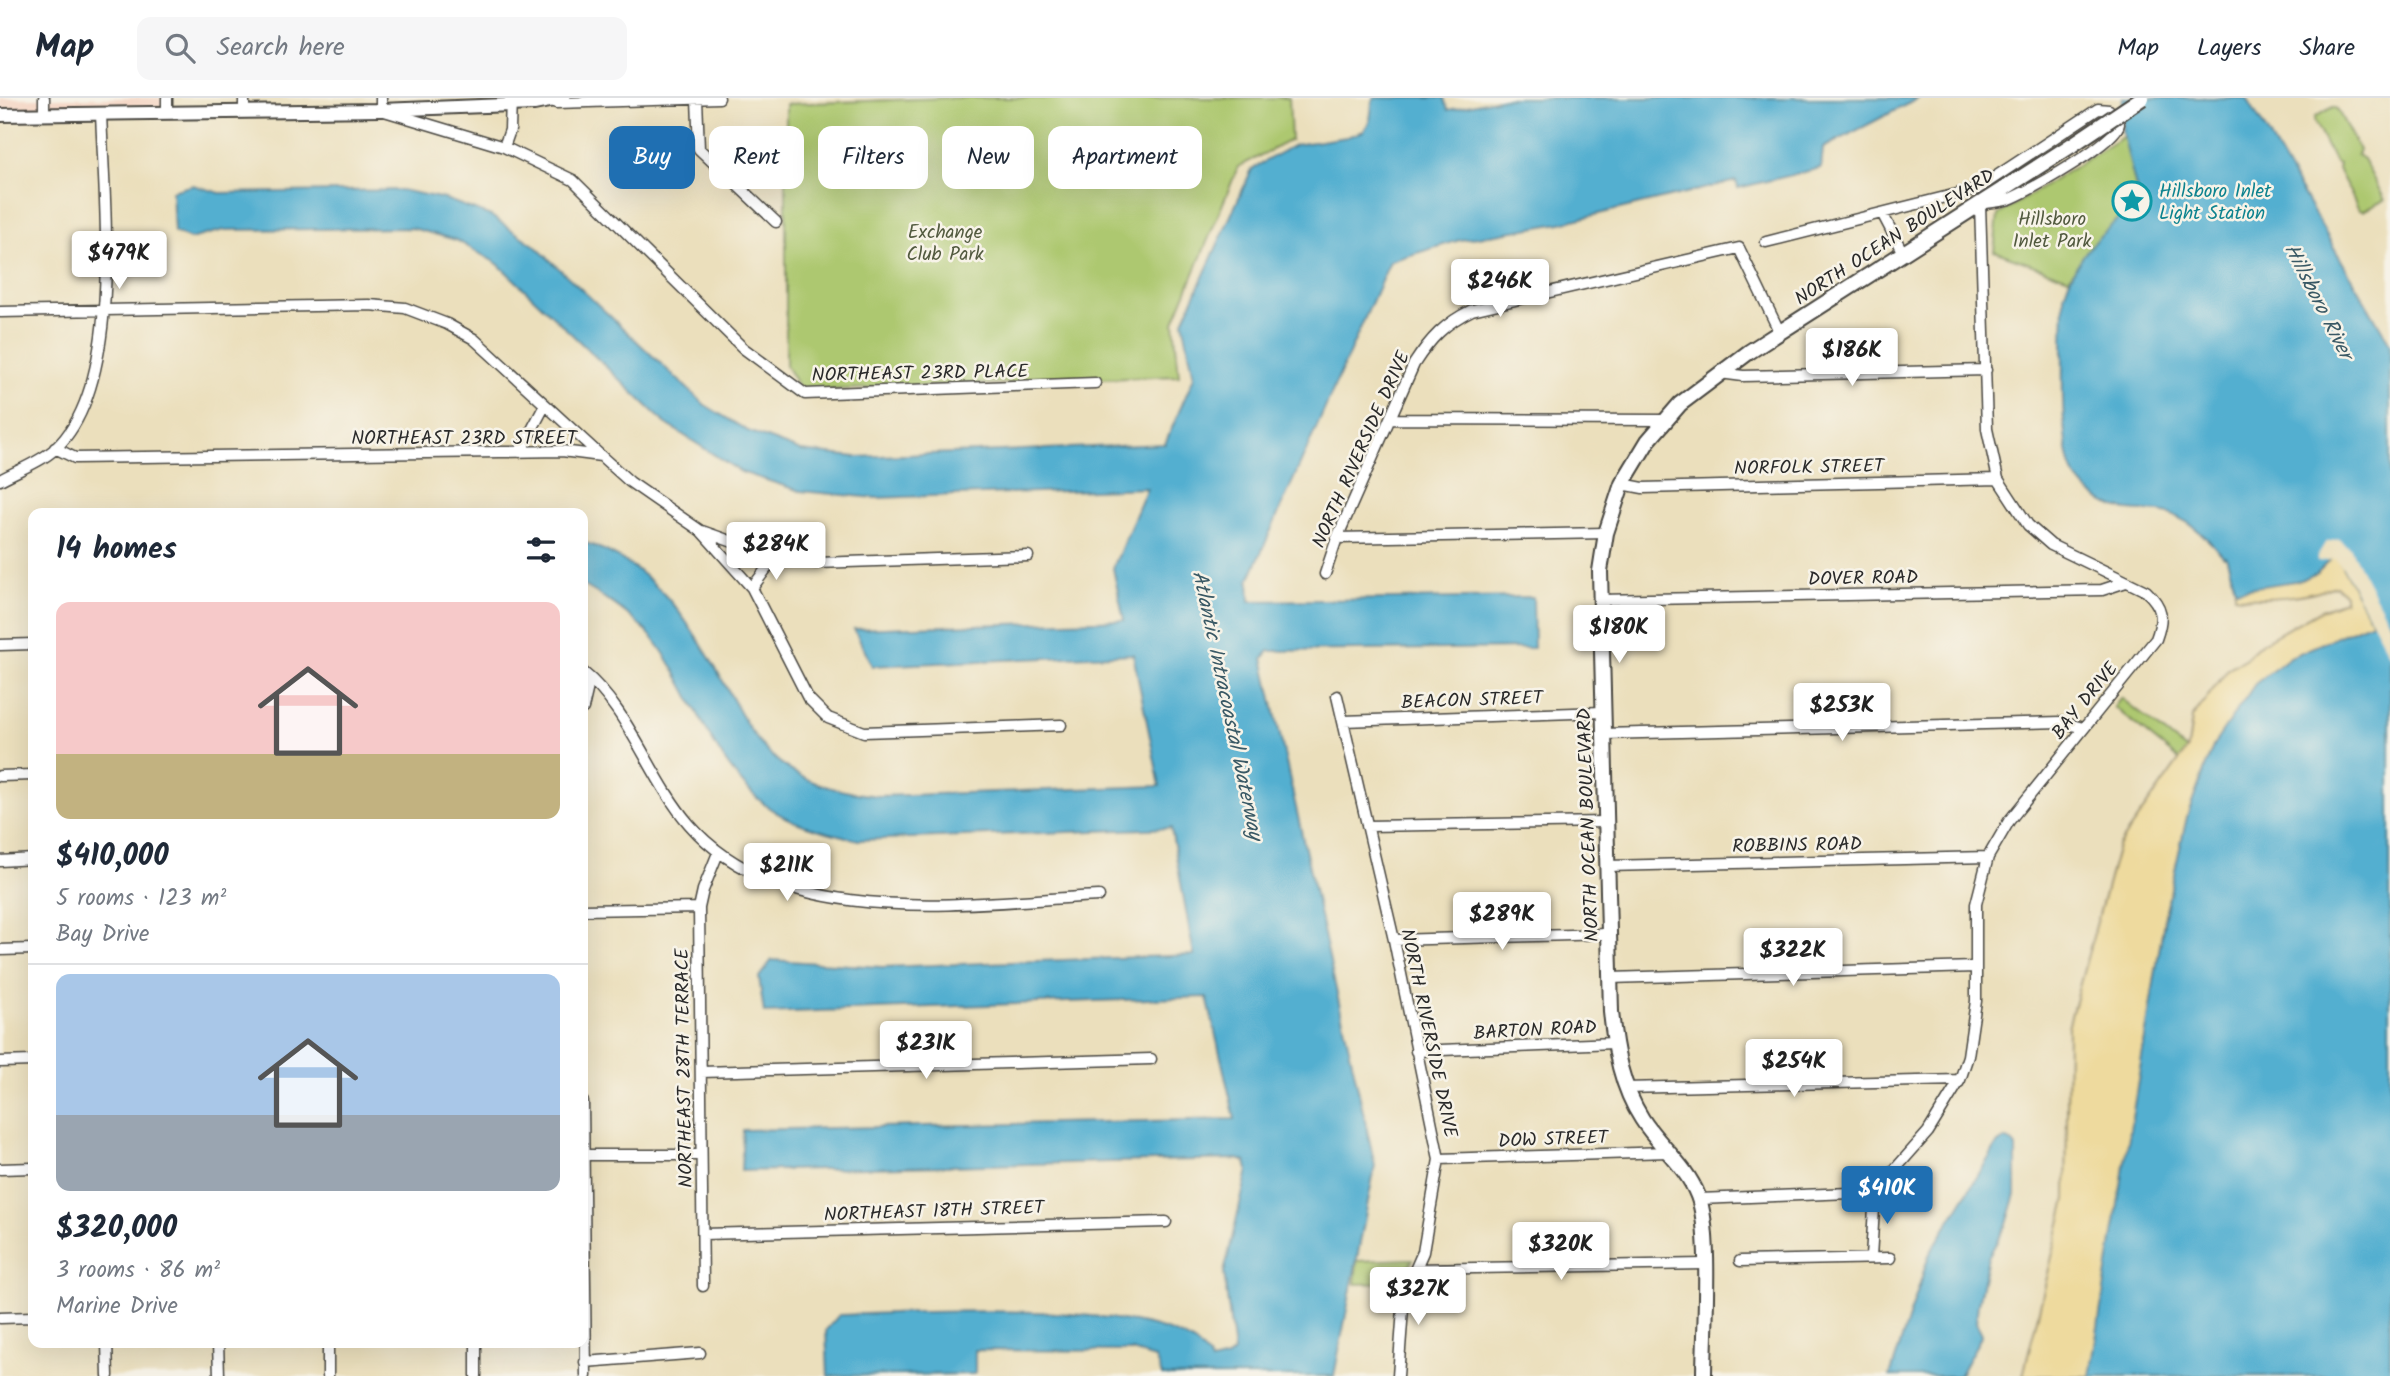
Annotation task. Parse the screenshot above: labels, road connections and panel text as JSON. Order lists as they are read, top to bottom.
{
  "streets": {
    "main road": ["NORTH OCEAN BOULEVARD"],
    "street": [
      "NORTHEAST 23RD PLACE",
      "NORTHEAST 23RD STREET",
      "NORTH RIVERSIDE DRIVE",
      "NORFOLK STREET",
      "DOVER ROAD",
      "BEACON STREET",
      "BAY DRIVE",
      "ROBBINS ROAD",
      "BARTON ROAD",
      "NORTHEAST 28TH TERRACE",
      "DOW STREET",
      "NORTHEAST 18TH STREET"
    ]
  },
  "crossings": [
    ["NORTH OCEAN BOULEVARD", "NORTH RIVERSIDE DRIVE"],
    ["NORTH OCEAN BOULEVARD", "NORFOLK STREET"],
    ["NORTH OCEAN BOULEVARD", "DOVER ROAD"],
    ["NORTH OCEAN BOULEVARD", "BEACON STREET"],
    ["NORTH OCEAN BOULEVARD", "BAY DRIVE"],
    ["NORTH OCEAN BOULEVARD", "ROBBINS ROAD"],
    ["NORTH OCEAN BOULEVARD", "BARTON ROAD"],
    ["NORTH OCEAN BOULEVARD", "DOW STREET"],
    ["NORTH RIVERSIDE DRIVE", "BEACON STREET"],
    ["NORTH RIVERSIDE DRIVE", "BARTON ROAD"],
    ["NORTH RIVERSIDE DRIVE", "DOW STREET"],
    ["NORFOLK STREET", "BAY DRIVE"],
    ["DOVER ROAD", "BAY DRIVE"],
    ["BAY DRIVE", "ROBBINS ROAD"],
    ["NORTHEAST 28TH TERRACE", "NORTHEAST 18TH STREET"]
  ],
  "water": ["Hillsboro River", "Atlantic Intracoastal Waterway"],
  "parks": ["Hillsboro Inlet Park", "Exchange Club Park"],
  "places": {
    "place": ["Hillsboro Inlet Light Station"]
  },
  "page": {
    "header": "Map",
    "search": "Search here",
    "nav": ["Map", "Layers", "Share"],
    "chip": [
      "Buy",
      "Rent",
      "Filters",
      "New",
      "Apartment"
    ],
    "price": [
      "$479K",
      "$246K",
      "$186K",
      "$284K",
      "$180K",
      "$253K",
      "$211K",
      "$289K",
      "$322K",
      "$231K",
      "$254K",
      "$410K",
      "$320K",
      "$327K"
    ],
    "heading": "14 homes",
    "list": [
      {
        "name": "$410,000",
        "note": "5 rooms · 123 m² · Bay Drive"
      },
      {
        "name": "$320,000",
        "note": "3 rooms · 86 m² · Marine Drive"
      }
    ]
  }
}
